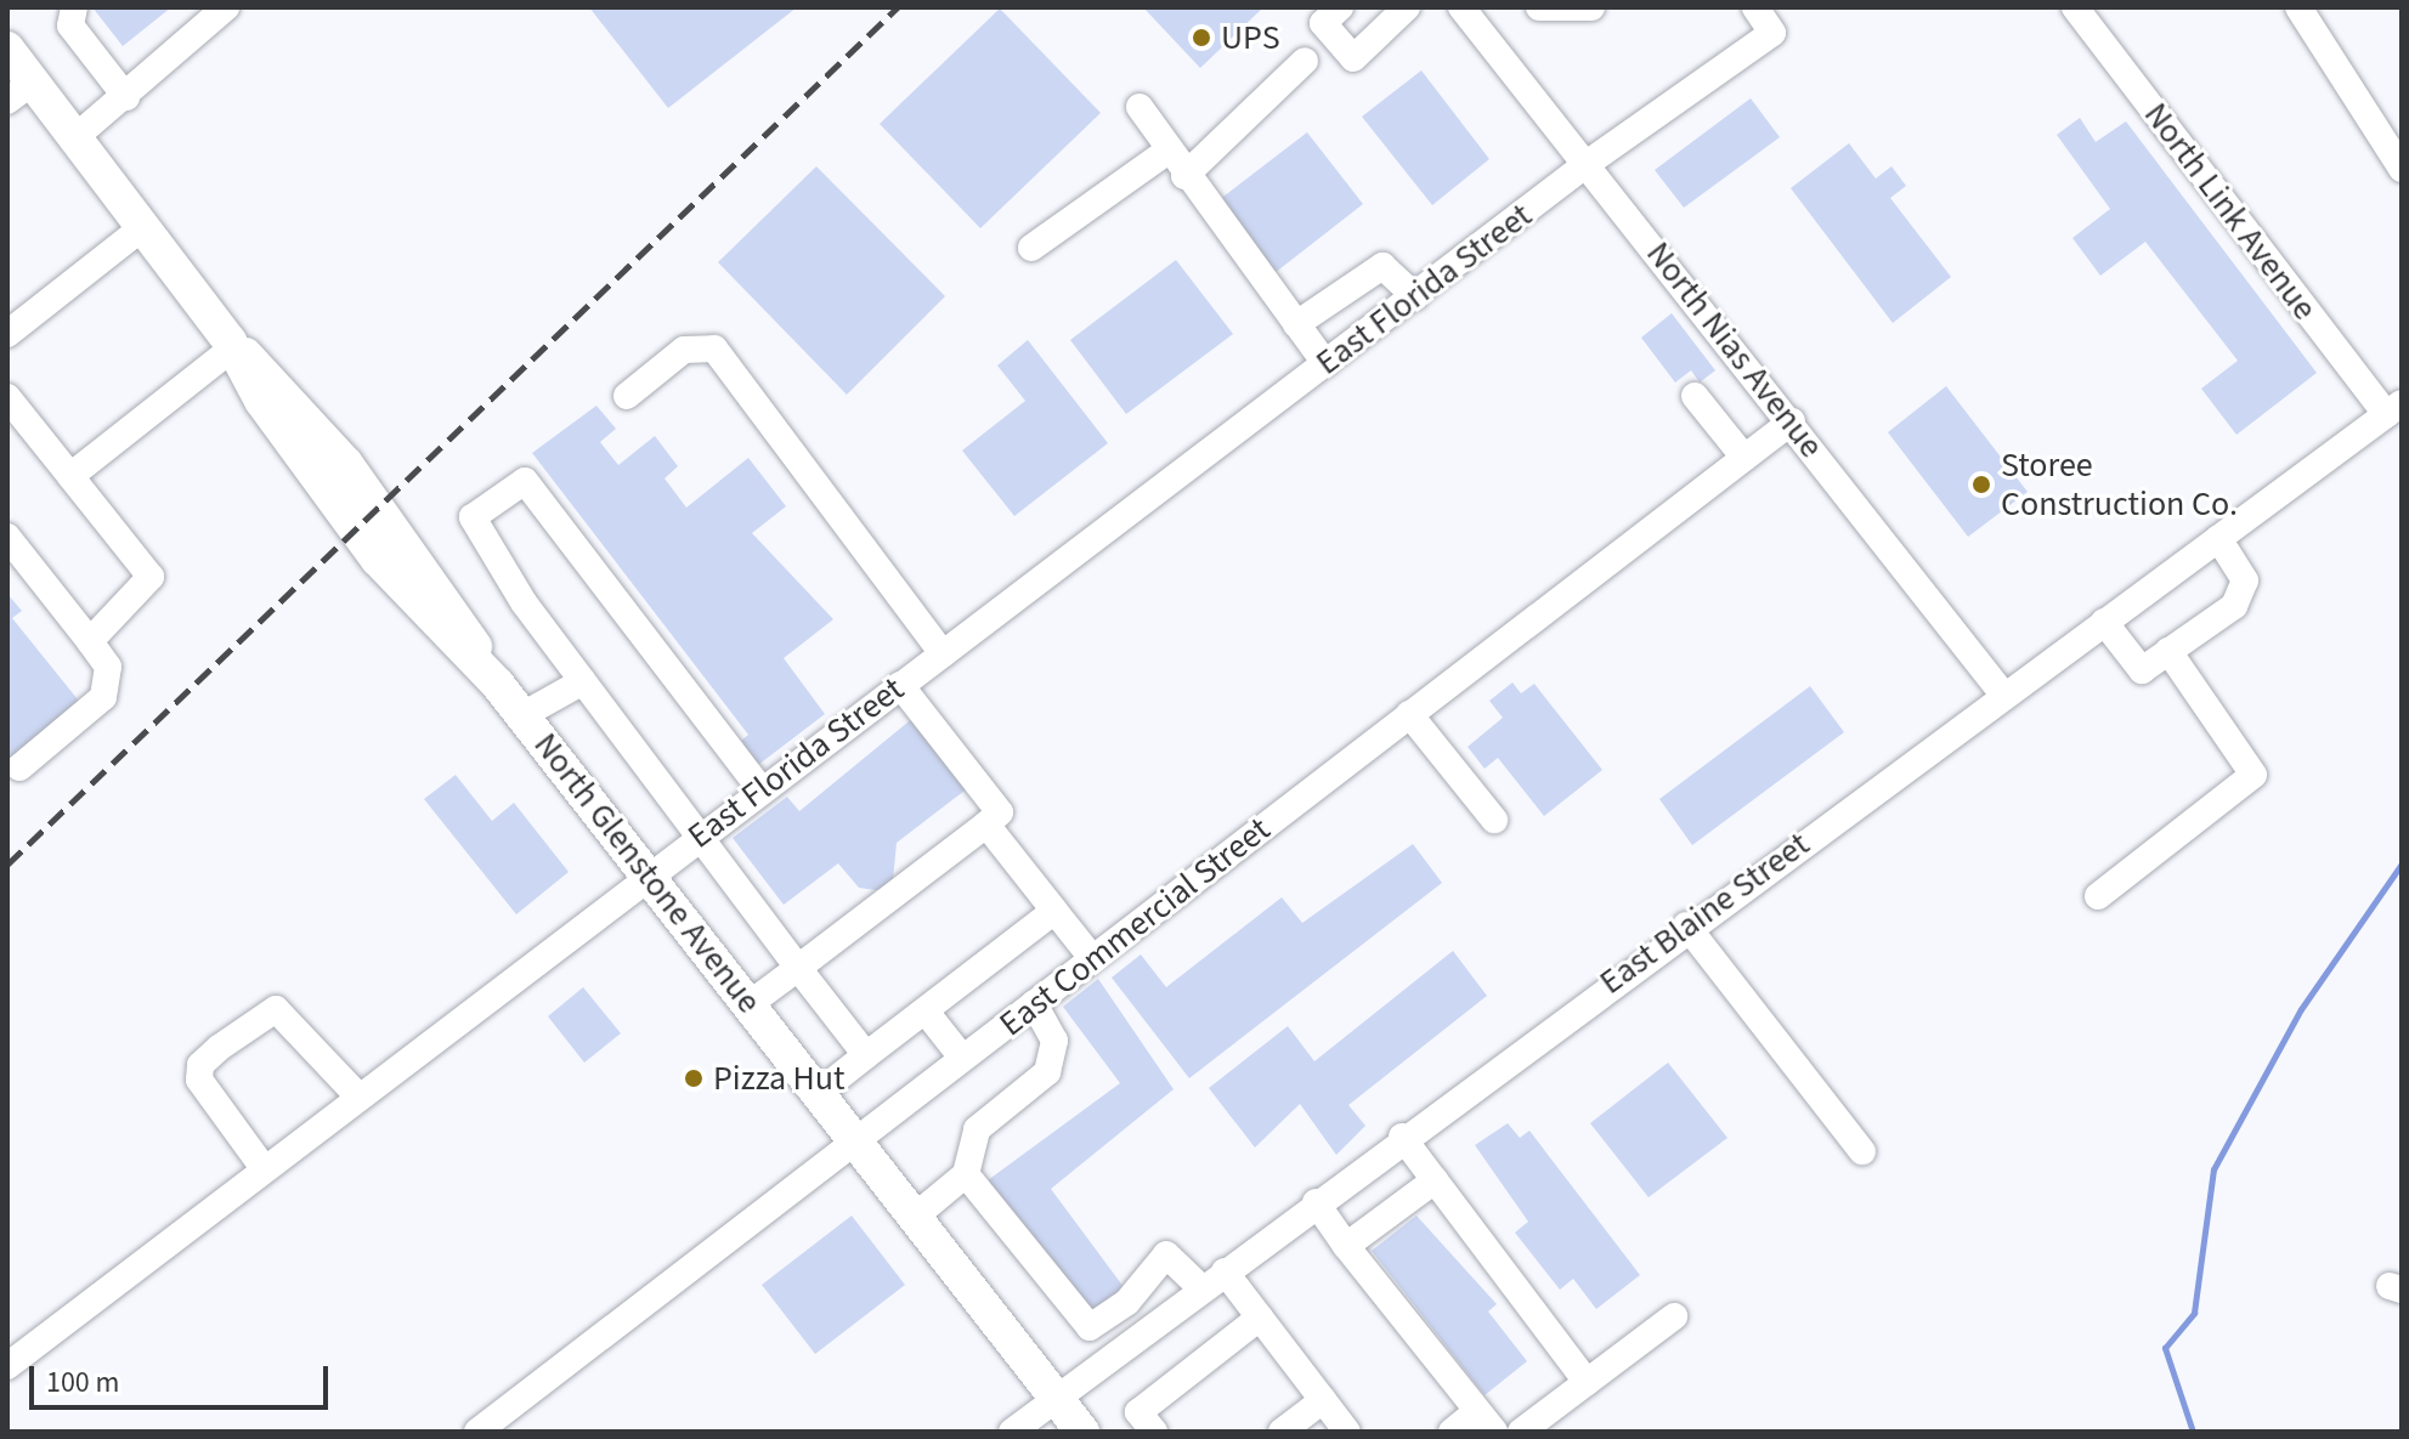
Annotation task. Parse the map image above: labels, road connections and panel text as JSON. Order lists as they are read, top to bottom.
{
  "streets": {
    "main road": ["North Glenstone Avenue"],
    "street": [
      "North Link Avenue",
      "East Florida Street",
      "North Nias Avenue",
      "East Blaine Street",
      "East Commercial Street"
    ]
  },
  "crossings": [
    ["North Link Avenue", "East Blaine Street"],
    ["East Florida Street", "North Nias Avenue"],
    ["East Florida Street", "North Glenstone Avenue"],
    ["North Nias Avenue", "East Blaine Street"],
    ["North Nias Avenue", "East Commercial Street"],
    ["North Glenstone Avenue", "East Blaine Street"],
    ["North Glenstone Avenue", "East Commercial Street"]
  ],
  "places": ["UPS", "Storee Construction Co.", "Pizza Hut"],
  "scale_bar": "100 m"
}
